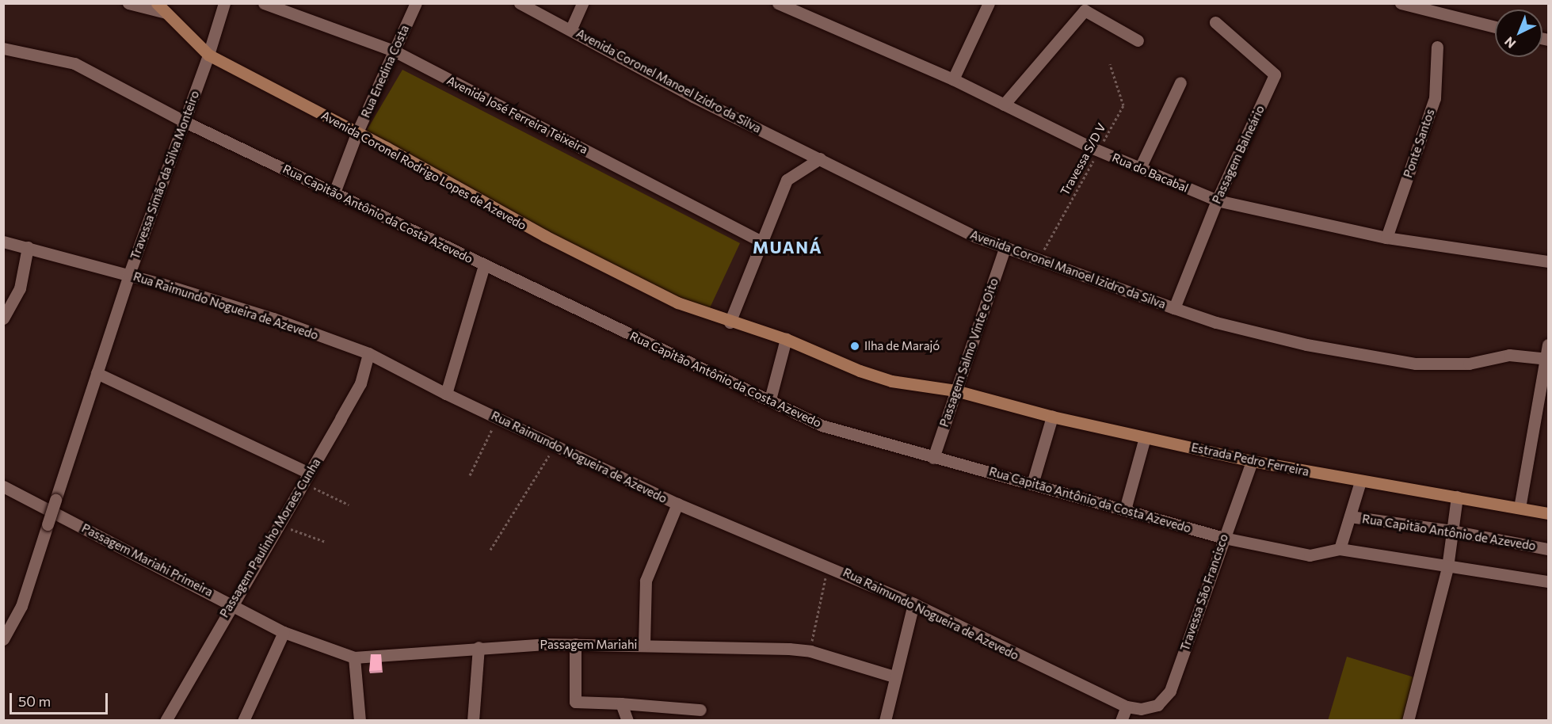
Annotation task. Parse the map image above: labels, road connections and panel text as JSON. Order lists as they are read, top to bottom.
{
  "streets": {
    "main road": ["Avenida Coronel Rodrigo Lopes de Azevedo", "Estrada Pedro Ferreira"],
    "street": [
      "Rua Enedina Costa",
      "Avenida Coronel Manoel Izidro da Silva",
      "Avenida José Ferreira Teixeira",
      "Ponte Santos",
      "Passagem Balneário",
      "Rua do Bacabal",
      "Travessa Simão da Silva Monteiro",
      "Rua Capitão Antônio da Costa Azevedo",
      "Rua Raimundo Nogueira de Azevedo",
      "Passagem Salmo Vinte e Oito",
      "Rua Capitão Antônio de Azevedo",
      "Passagem Paulinho Moraes Cunha",
      "Passagem Mariahi Primeira",
      "Travessa São Francisco",
      "Passagem Mariahi"
    ],
    "path": ["Travessa S/D V"]
  },
  "crossings": [
    ["Rua Enedina Costa", "Avenida José Ferreira Teixeira"],
    ["Rua Enedina Costa", "Avenida Coronel Rodrigo Lopes de Azevedo"],
    ["Rua Enedina Costa", "Rua Capitão Antônio da Costa Azevedo"],
    ["Avenida Coronel Manoel Izidro da Silva", "Passagem Balneário"],
    ["Avenida Coronel Manoel Izidro da Silva", "Travessa S/D V"],
    ["Avenida Coronel Manoel Izidro da Silva", "Passagem Salmo Vinte e Oito"],
    ["Ponte Santos", "Rua do Bacabal"],
    ["Passagem Balneário", "Rua do Bacabal"],
    ["Travessa S/D V", "Rua do Bacabal"],
    ["Avenida Coronel Rodrigo Lopes de Azevedo", "Travessa Simão da Silva Monteiro"],
    ["Avenida Coronel Rodrigo Lopes de Azevedo", "Estrada Pedro Ferreira"],
    ["Travessa Simão da Silva Monteiro", "Rua Capitão Antônio da Costa Azevedo"],
    ["Travessa Simão da Silva Monteiro", "Rua Raimundo Nogueira de Azevedo"],
    ["Travessa Simão da Silva Monteiro", "Passagem Mariahi Primeira"],
    ["Rua Capitão Antônio da Costa Azevedo", "Passagem Salmo Vinte e Oito"],
    ["Rua Capitão Antônio da Costa Azevedo", "Travessa São Francisco"],
    ["Rua Raimundo Nogueira de Azevedo", "Passagem Paulinho Moraes Cunha"],
    ["Rua Raimundo Nogueira de Azevedo", "Travessa São Francisco"],
    ["Passagem Salmo Vinte e Oito", "Estrada Pedro Ferreira"],
    ["Estrada Pedro Ferreira", "Travessa São Francisco"],
    ["Passagem Paulinho Moraes Cunha", "Passagem Mariahi Primeira"],
    ["Passagem Mariahi Primeira", "Passagem Mariahi"]
  ],
  "districts": ["MUANÁ"],
  "places": ["Ilha de Marajó"],
  "scale_bar": "50 m",
  "north": "bottom left"
}
